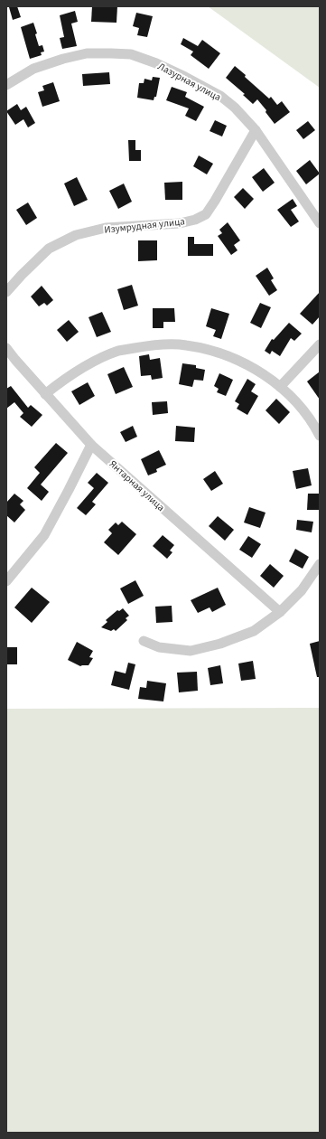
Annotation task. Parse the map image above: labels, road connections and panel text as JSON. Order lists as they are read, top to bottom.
{
  "streets": {
    "street": ["Лазурная улица", "Изумрудная улица", "Янтарная улица"]
  },
  "crossings": [
    ["Лазурная улица", "Изумрудная улица"]
  ]
}
